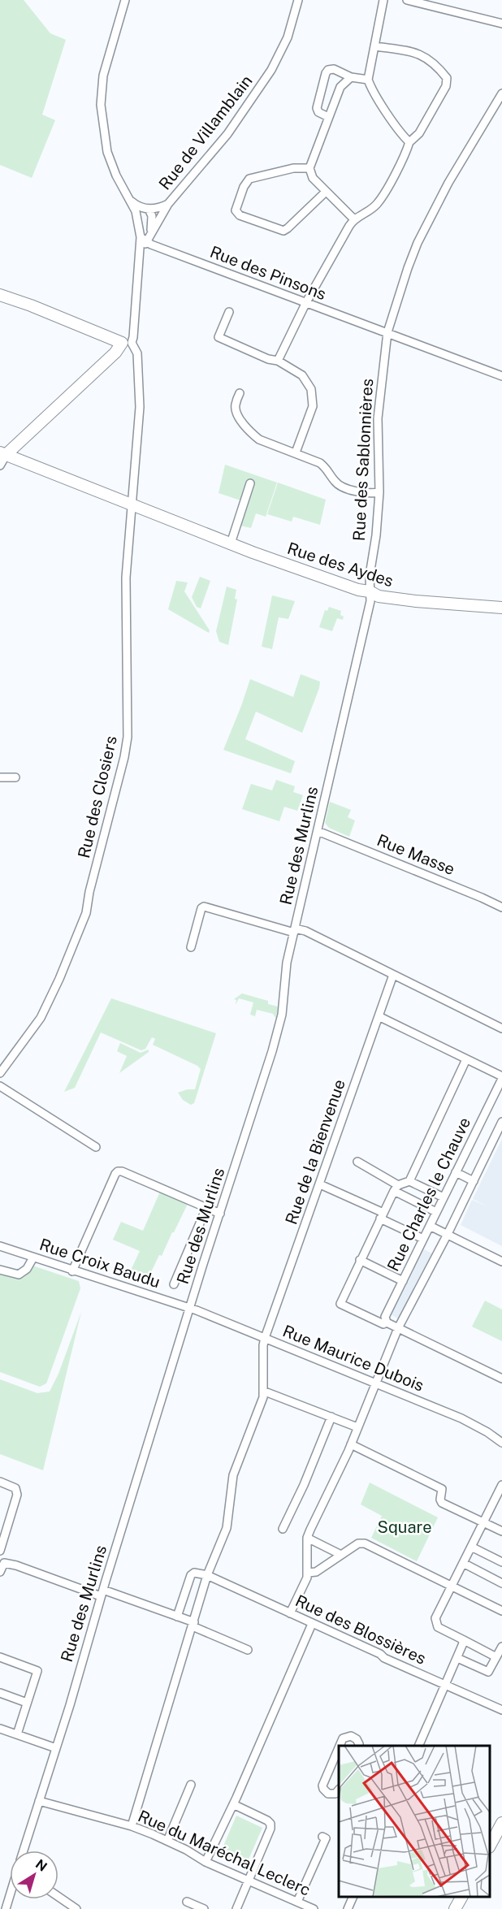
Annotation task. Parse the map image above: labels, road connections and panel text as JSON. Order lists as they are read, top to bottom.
{
  "streets": {
    "street": [
      "Rue de Villamblain",
      "Rue des Pinsons",
      "Rue des Sablonnières",
      "Rue des Aydes",
      "Rue des Closiers",
      "Rue des Murlins",
      "Rue Masse",
      "Rue de la Bienvenue",
      "Rue Charles le Chauve",
      "Rue Croix Baudu",
      "Rue Maurice Dubois",
      "Rue des Blossières",
      "Rue du Maréchal Leclerc"
    ]
  },
  "crossings": [
    ["Rue de Villamblain", "Rue des Pinsons"],
    ["Rue de Villamblain", "Rue des Closiers"],
    ["Rue des Pinsons", "Rue des Sablonnières"],
    ["Rue des Sablonnières", "Rue des Aydes"],
    ["Rue des Sablonnières", "Rue des Murlins"],
    ["Rue des Aydes", "Rue des Closiers"],
    ["Rue des Aydes", "Rue des Murlins"],
    ["Rue des Murlins", "Rue Masse"],
    ["Rue des Murlins", "Rue Croix Baudu"],
    ["Rue des Murlins", "Rue Maurice Dubois"],
    ["Rue des Murlins", "Rue du Maréchal Leclerc"],
    ["Rue de la Bienvenue", "Rue Maurice Dubois"],
    ["Rue Charles le Chauve", "Rue Maurice Dubois"],
    ["Rue Croix Baudu", "Rue Maurice Dubois"]
  ],
  "parks": ["Square"],
  "north": "top right"
}
